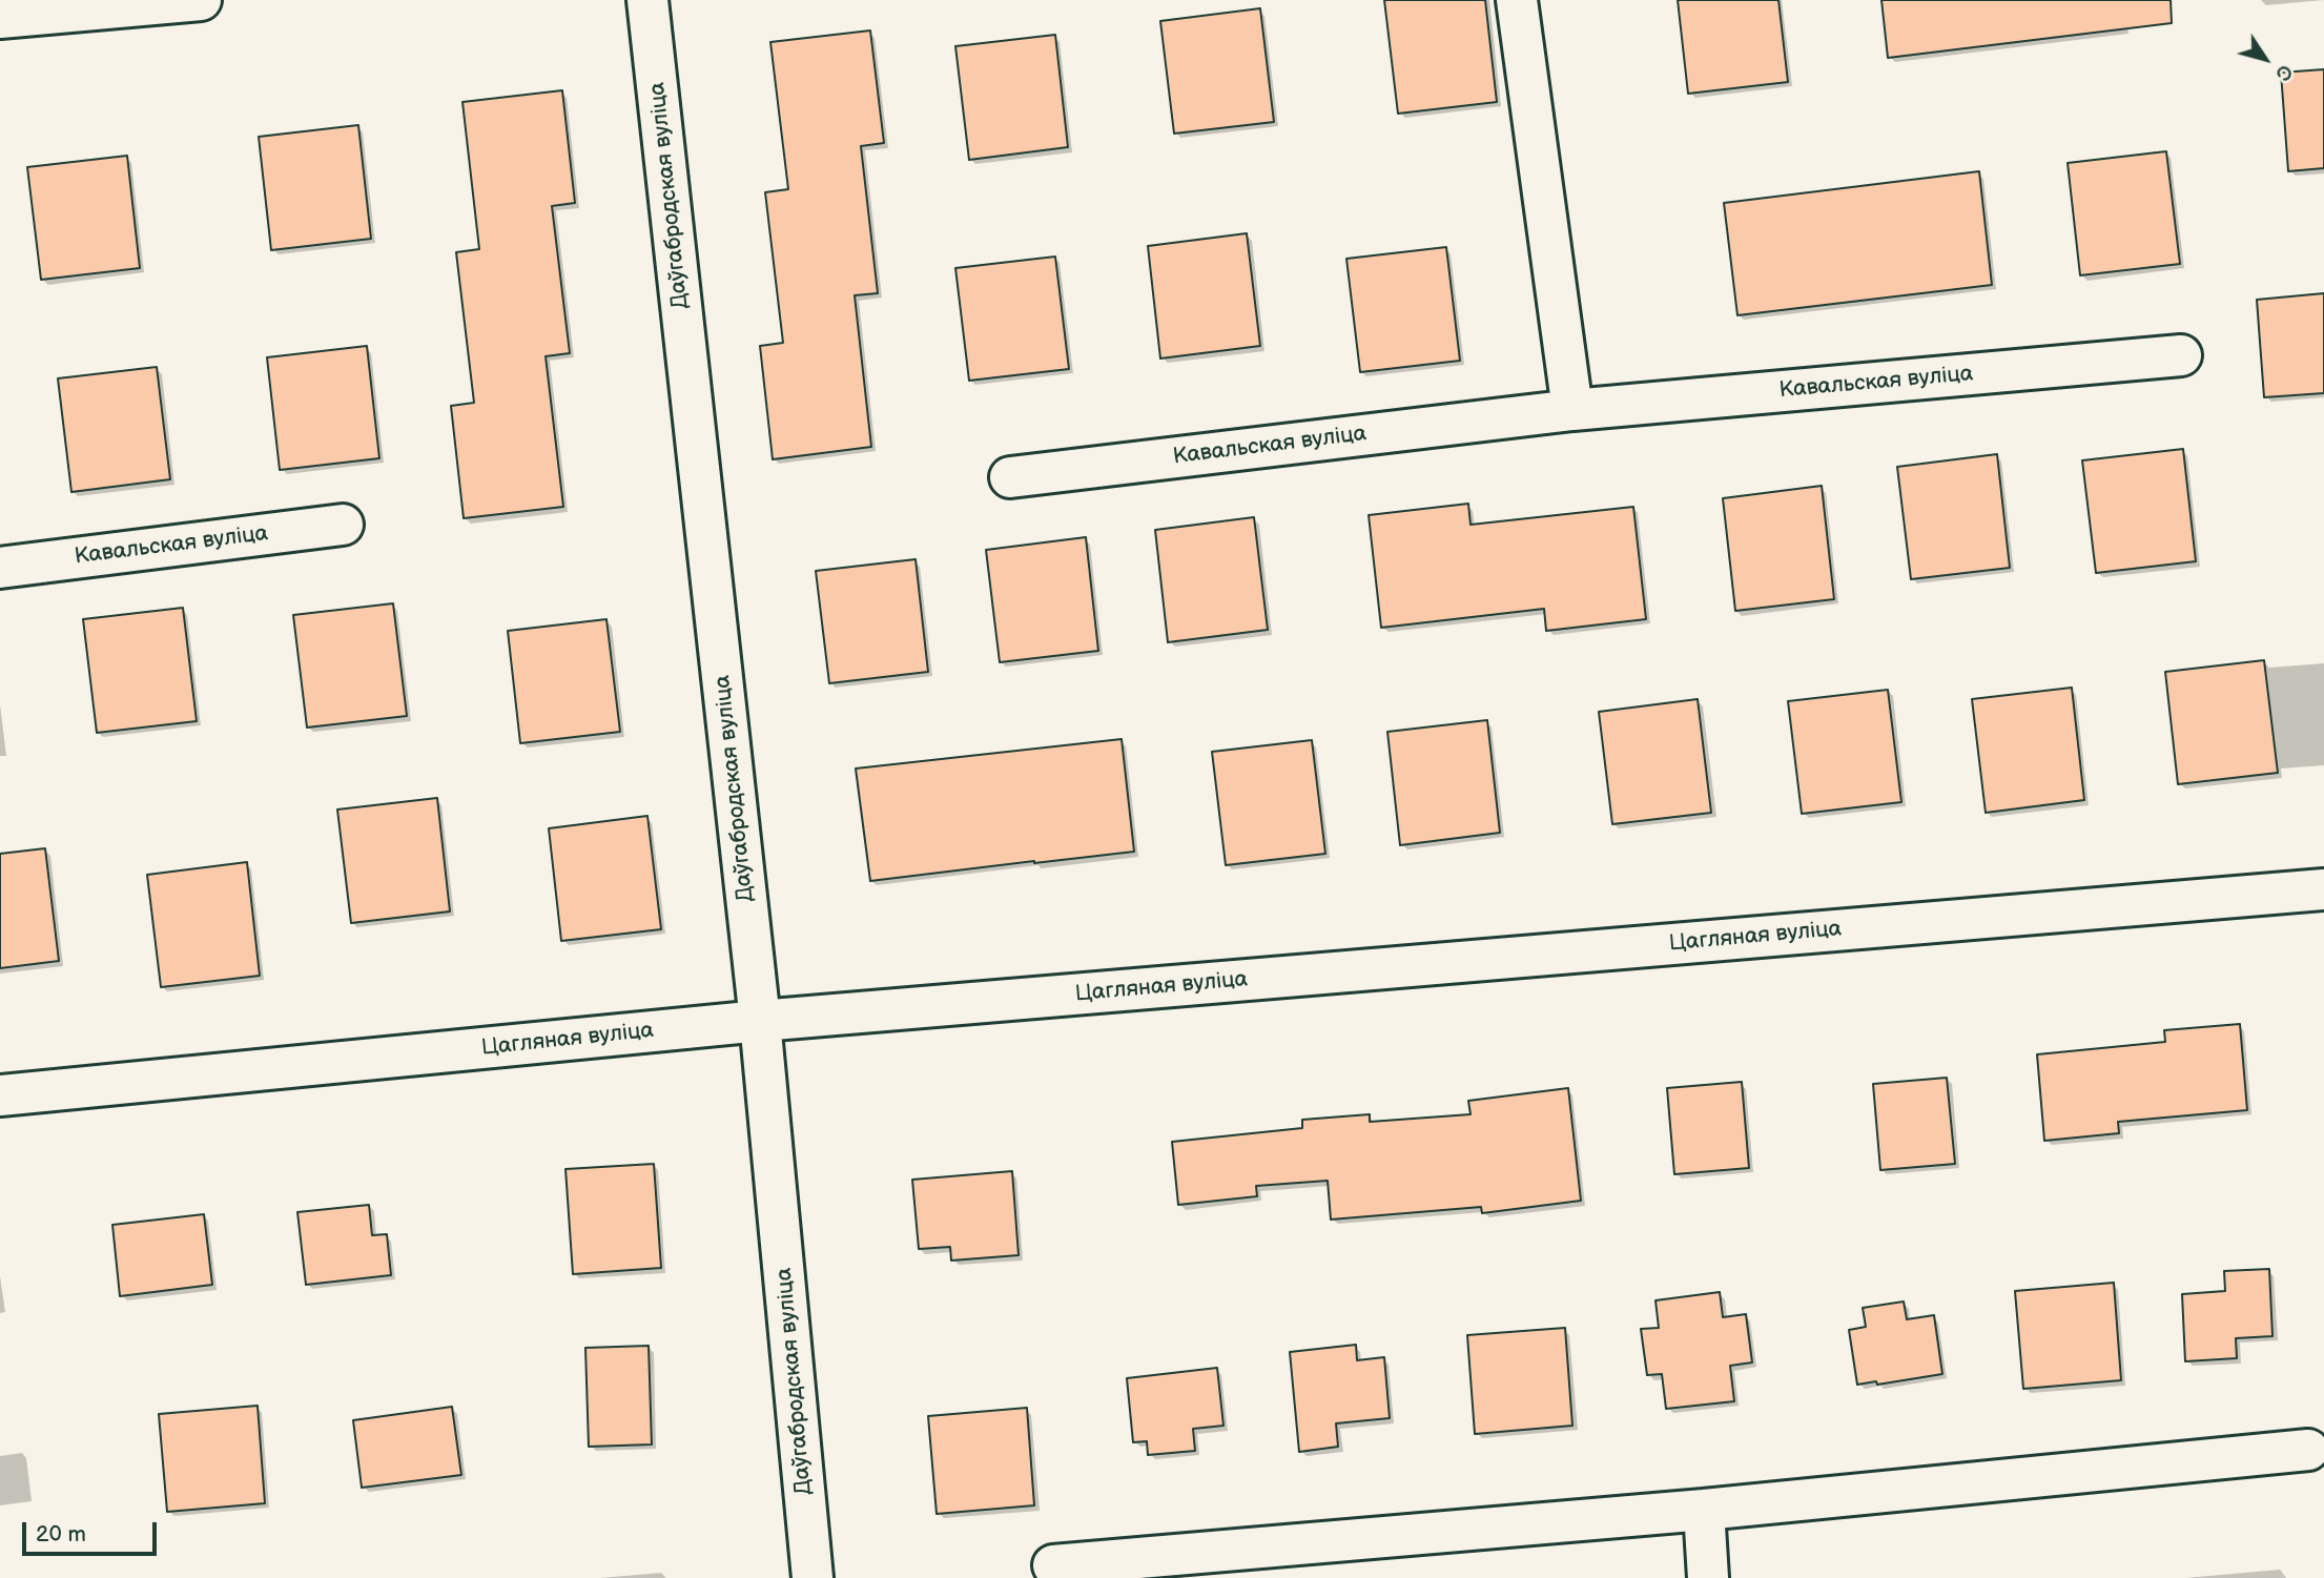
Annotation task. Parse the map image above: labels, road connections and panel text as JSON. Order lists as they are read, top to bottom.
{
  "streets": {
    "street": ["Даўгабродская вуліца", "Кавальская вуліца", "Цагляная вуліца"]
  },
  "crossings": [
    ["Даўгабродская вуліца", "Цагляная вуліца"]
  ],
  "scale_bar": "20 m",
  "north": "bottom right"
}
